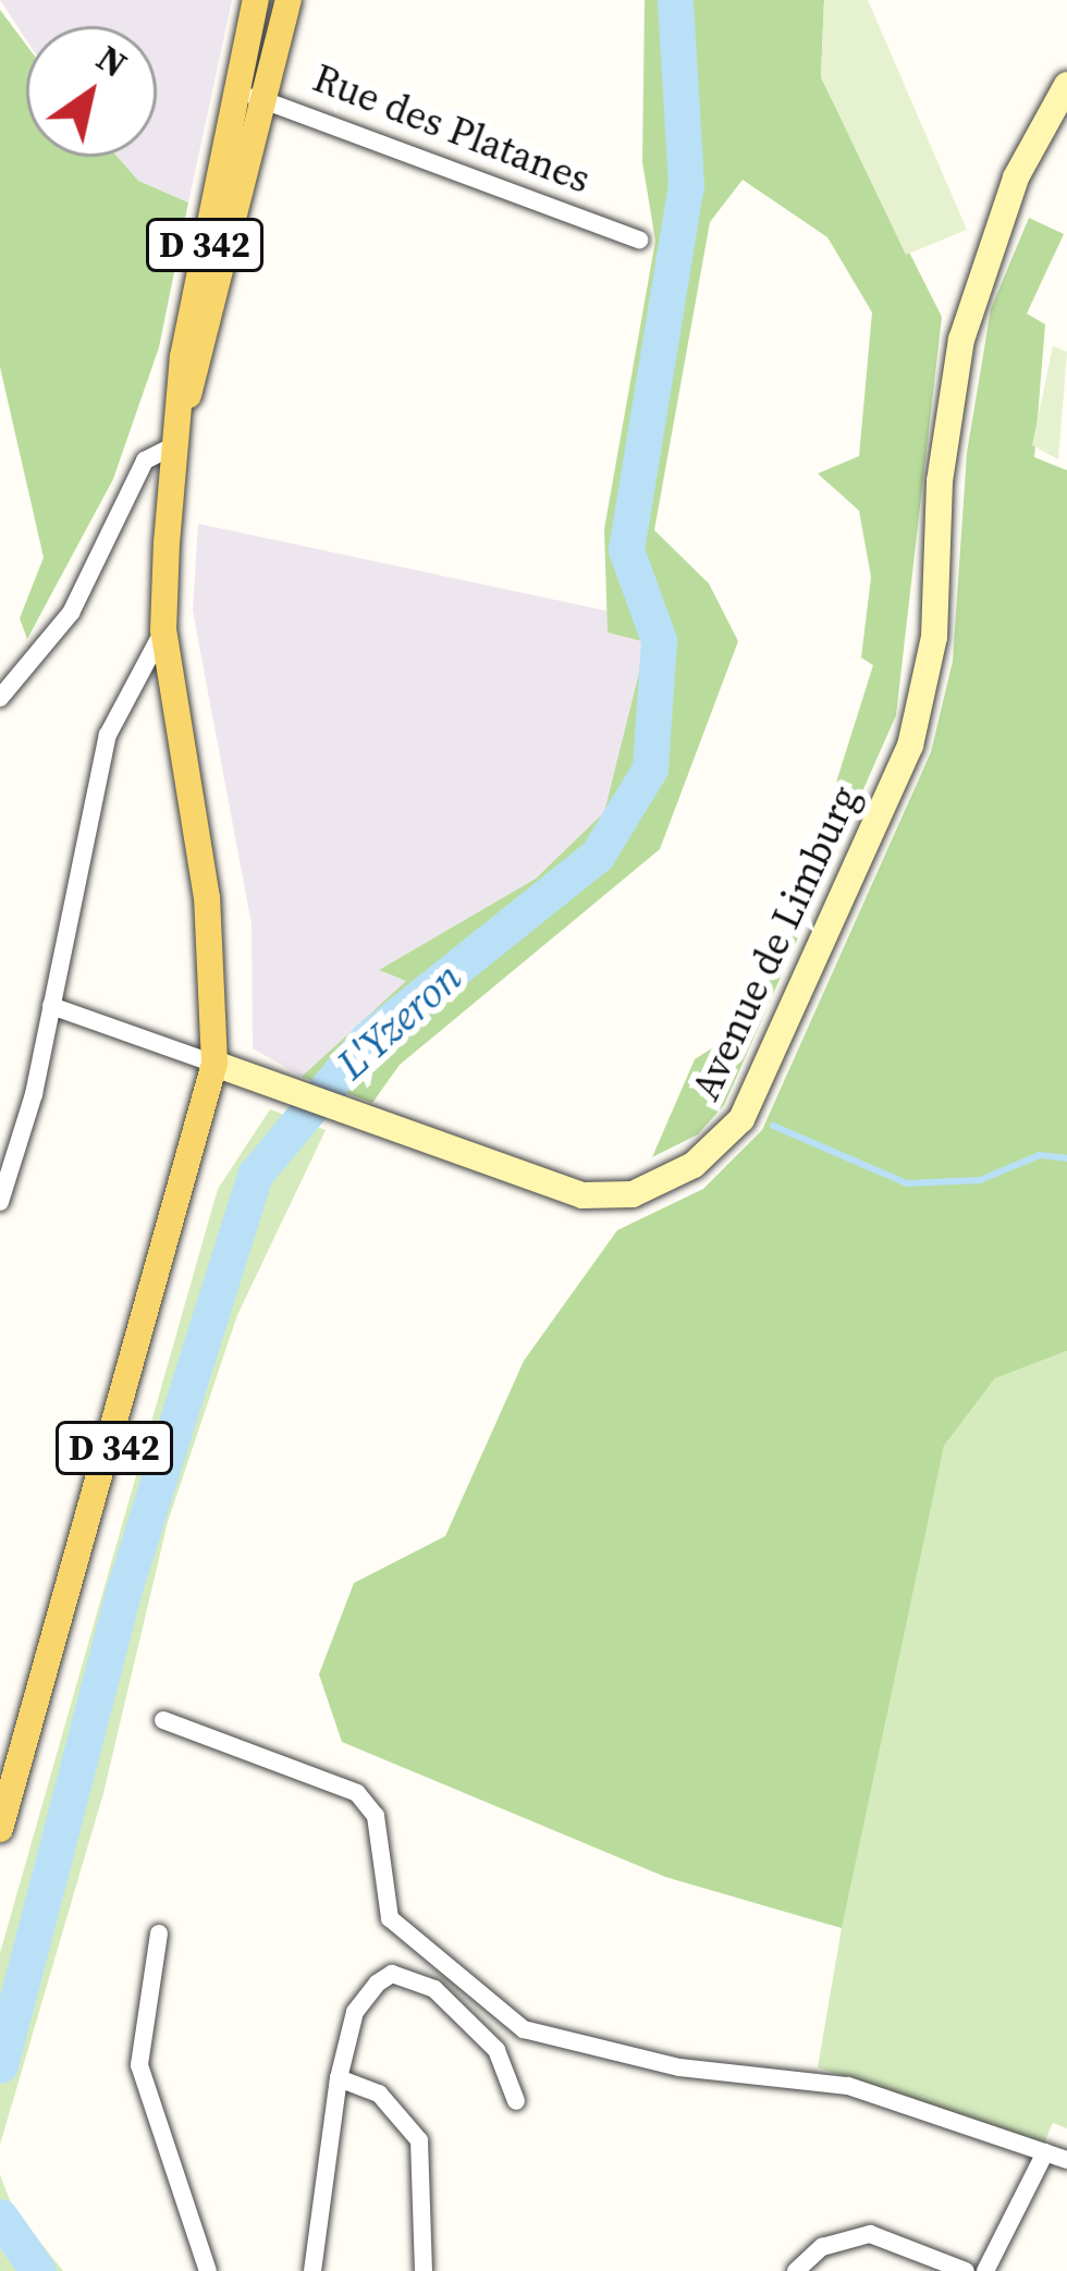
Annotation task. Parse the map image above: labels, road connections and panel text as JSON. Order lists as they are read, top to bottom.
{
  "streets": {
    "main road": ["D 342"],
    "street": ["Rue des Platanes", "Avenue de Limburg"]
  },
  "crossings": [
    ["Rue des Platanes", "D 342"],
    ["D 342", "Avenue de Limburg"]
  ],
  "water": ["L'Yzeron"],
  "north": "top right"
}
